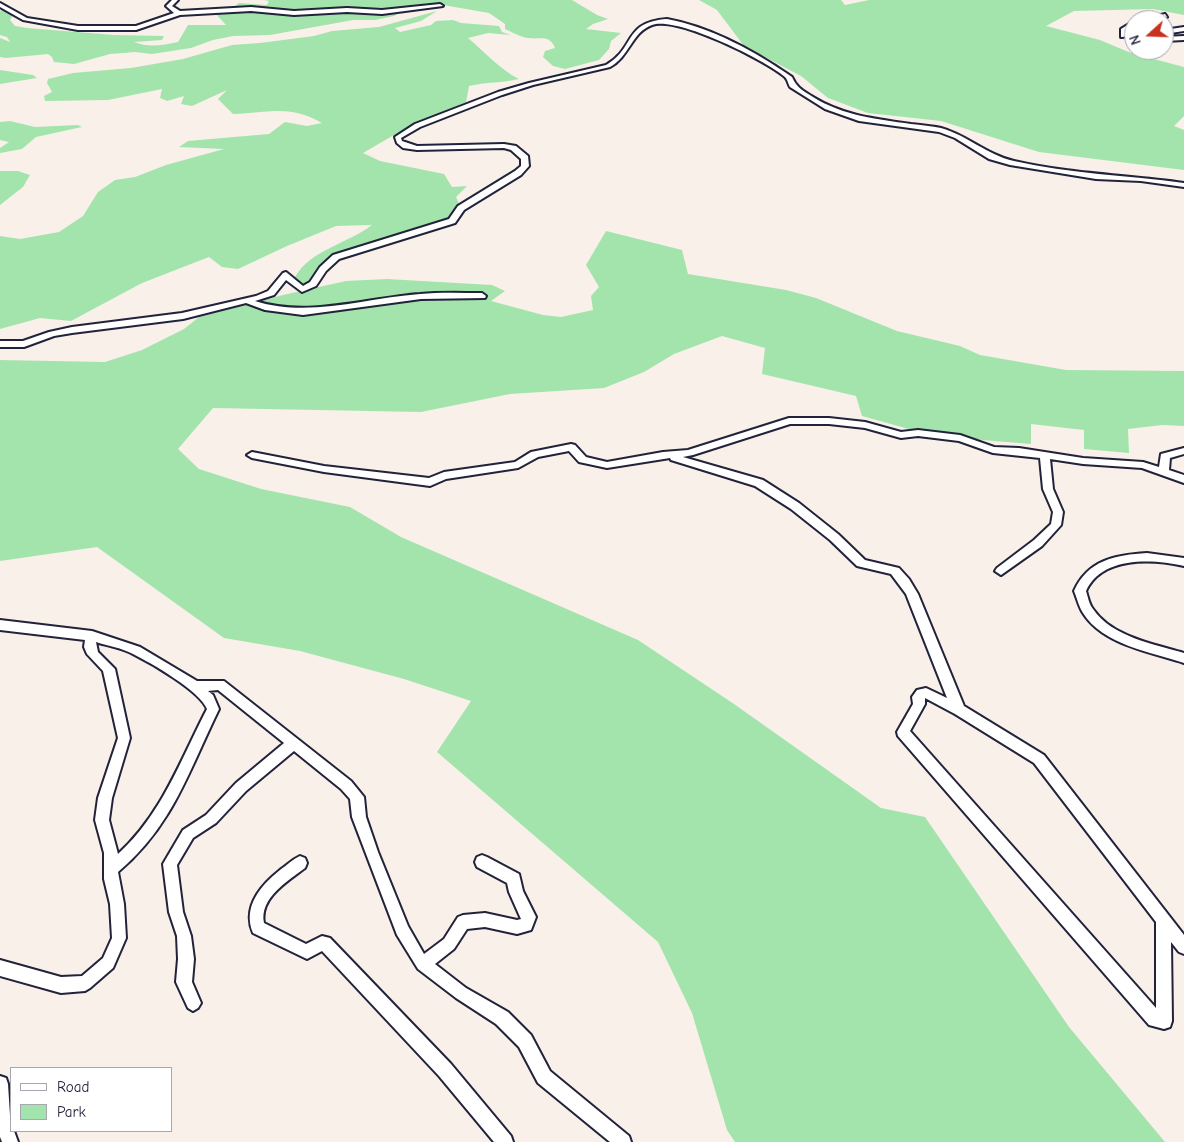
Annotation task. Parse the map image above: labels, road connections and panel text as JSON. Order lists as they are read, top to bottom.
{
  "legend": ["Road", "Park"],
  "north": "left"
}
